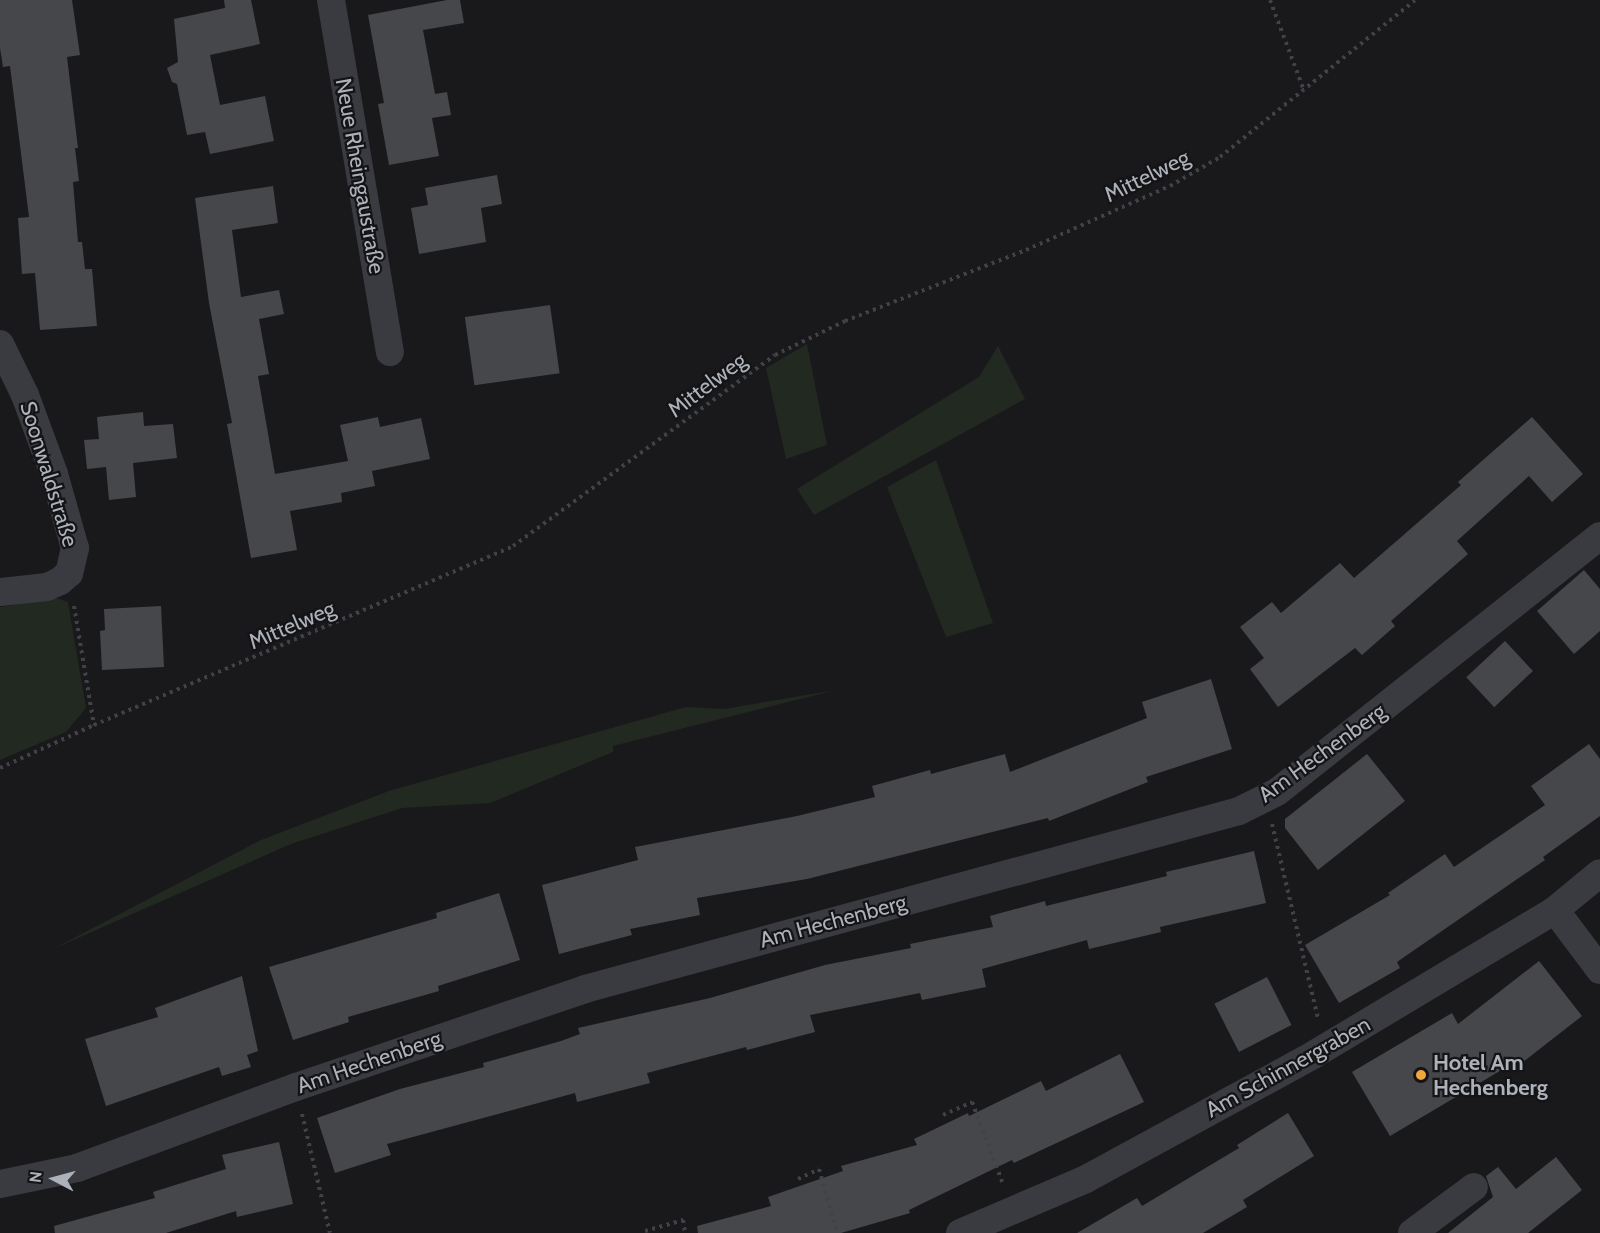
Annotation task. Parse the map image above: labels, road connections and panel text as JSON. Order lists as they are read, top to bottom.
{
  "streets": {
    "street": [
      "Neue Rheingaustraße",
      "Soonwaldstraße",
      "Am Hechenberg",
      "Am Schinnergraben"
    ],
    "path": ["Mittelweg"]
  },
  "places": ["Hotel Am Hechenberg"],
  "north": "left"
}
